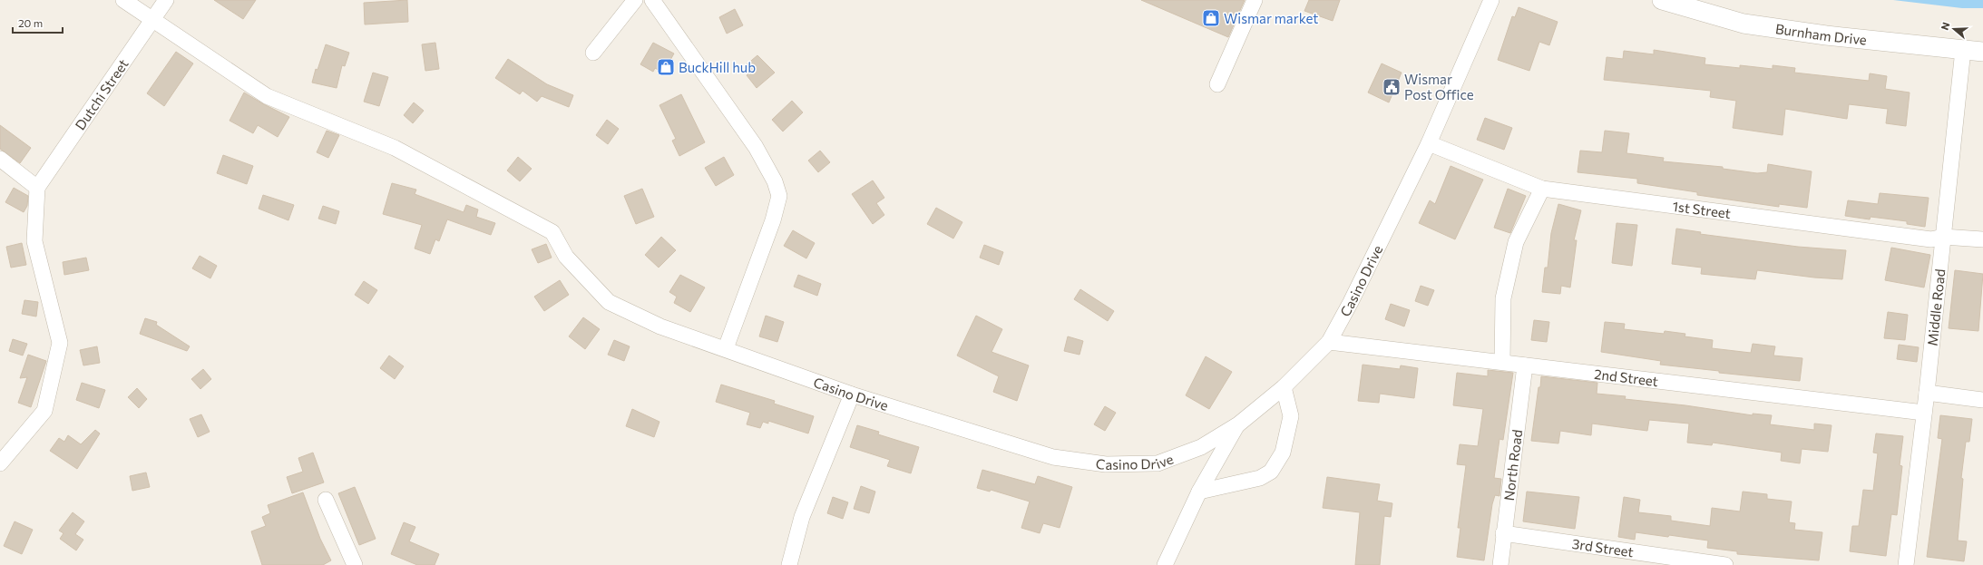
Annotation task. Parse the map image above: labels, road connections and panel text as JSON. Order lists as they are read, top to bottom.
{
  "streets": {
    "street": [
      "Burnham Drive",
      "Dutchi Street",
      "1st Street",
      "Casino Drive",
      "Middle Road",
      "2nd Street",
      "North Road",
      "3rd Street"
    ]
  },
  "crossings": [
    ["Burnham Drive", "Middle Road"],
    ["Dutchi Street", "Casino Drive"],
    ["1st Street", "Casino Drive"],
    ["1st Street", "Middle Road"],
    ["Casino Drive", "2nd Street"],
    ["Middle Road", "2nd Street"],
    ["2nd Street", "North Road"],
    ["North Road", "3rd Street"]
  ],
  "places": {
    "shop": ["Wismar market", "BuckHill hub"],
    "public building": ["Wismar Post Office"]
  },
  "scale_bar": "20 m",
  "north": "left"
}
